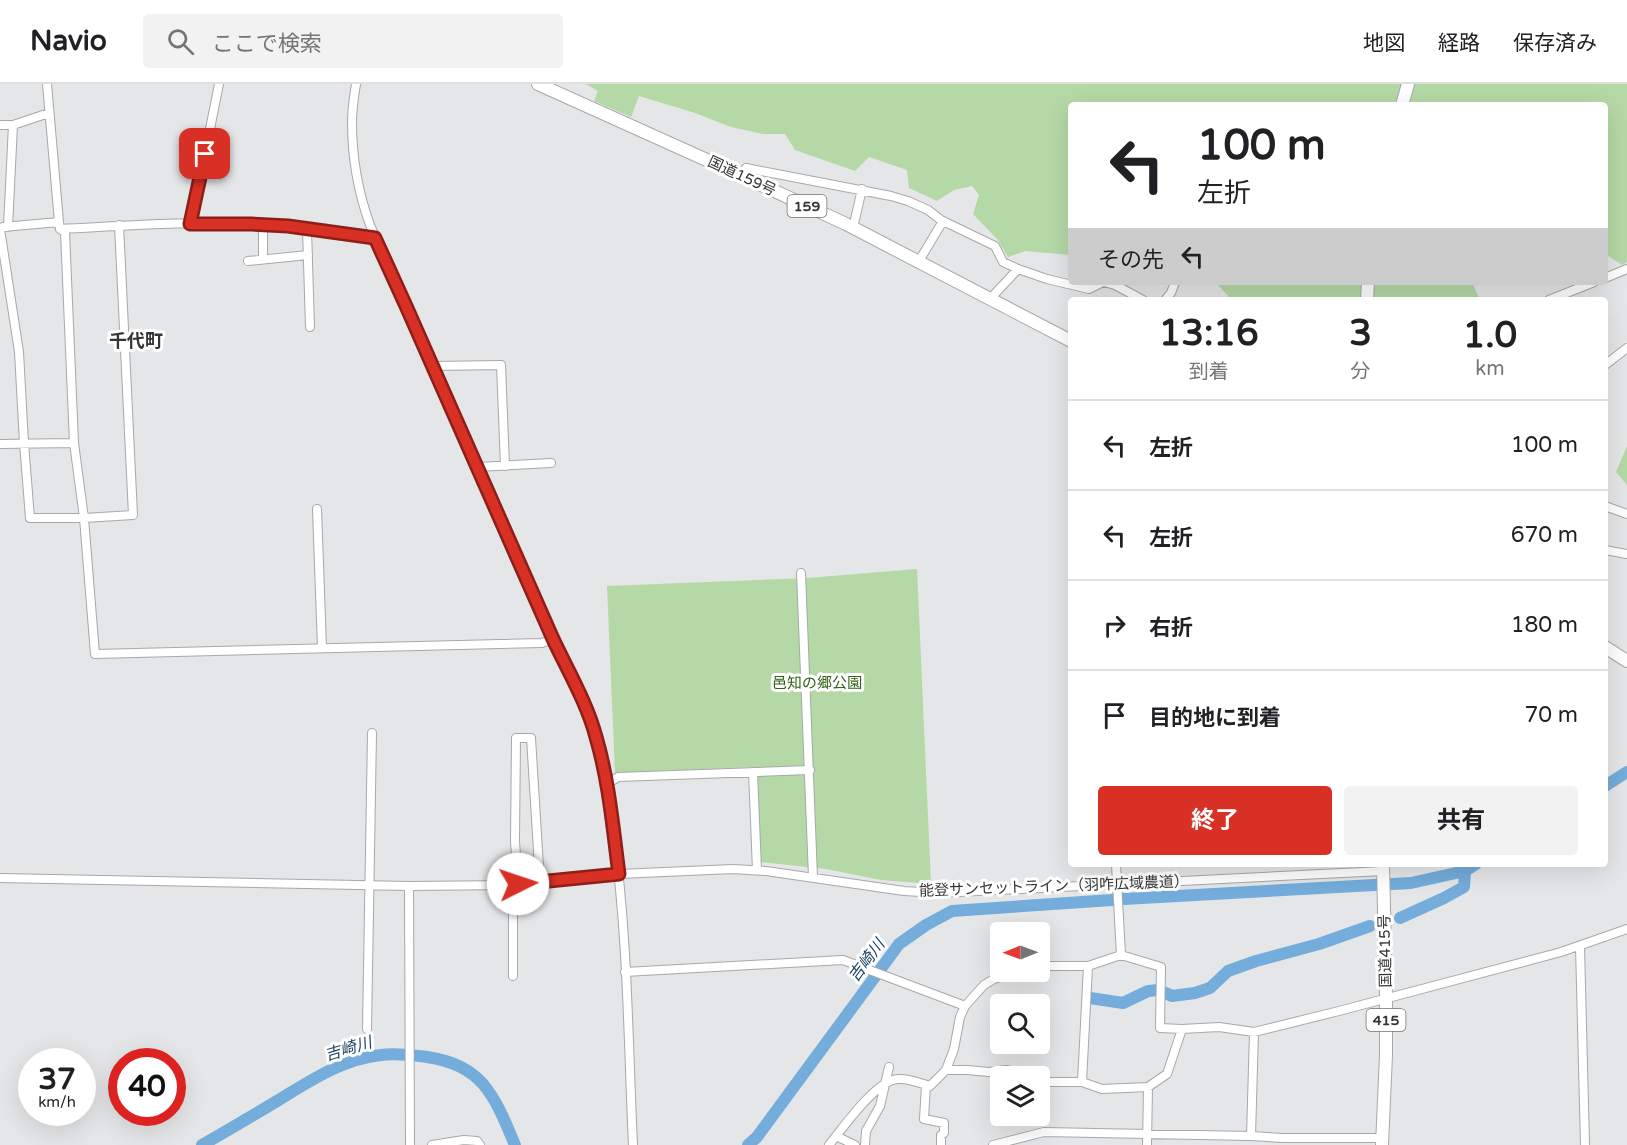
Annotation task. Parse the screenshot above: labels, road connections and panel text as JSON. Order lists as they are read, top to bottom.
{
  "streets": {
    "highway": [
      "国道159号",
      "159",
      "国道415号",
      "415"
    ],
    "street": ["能登サンセットライン（羽咋広域農道）"]
  },
  "crossings": [
    ["能登サンセットライン（羽咋広域農道）", "国道415号"]
  ],
  "districts": ["千代町"],
  "water": ["吉崎川"],
  "parks": ["邑知の郷公園"],
  "north": "left",
  "page": {
    "header": "Navio",
    "search": "ここで検索",
    "nav": ["地図", "経路", "保存済み"],
    "turn": ["100 m", "左折"],
    "then": "その先",
    "eta": [
      "13:16",
      "到着",
      "3",
      "分",
      "1.0",
      "km"
    ],
    "list": [
      {
        "name": "左折",
        "value": "100 m"
      },
      {
        "name": "左折",
        "value": "670 m"
      },
      {
        "name": "右折",
        "value": "180 m"
      },
      {
        "name": "目的地に到着",
        "value": "70 m"
      }
    ],
    "buttons": ["終了", "共有"],
    "speed": "37 km/h",
    "limit": "40"
  }
}
